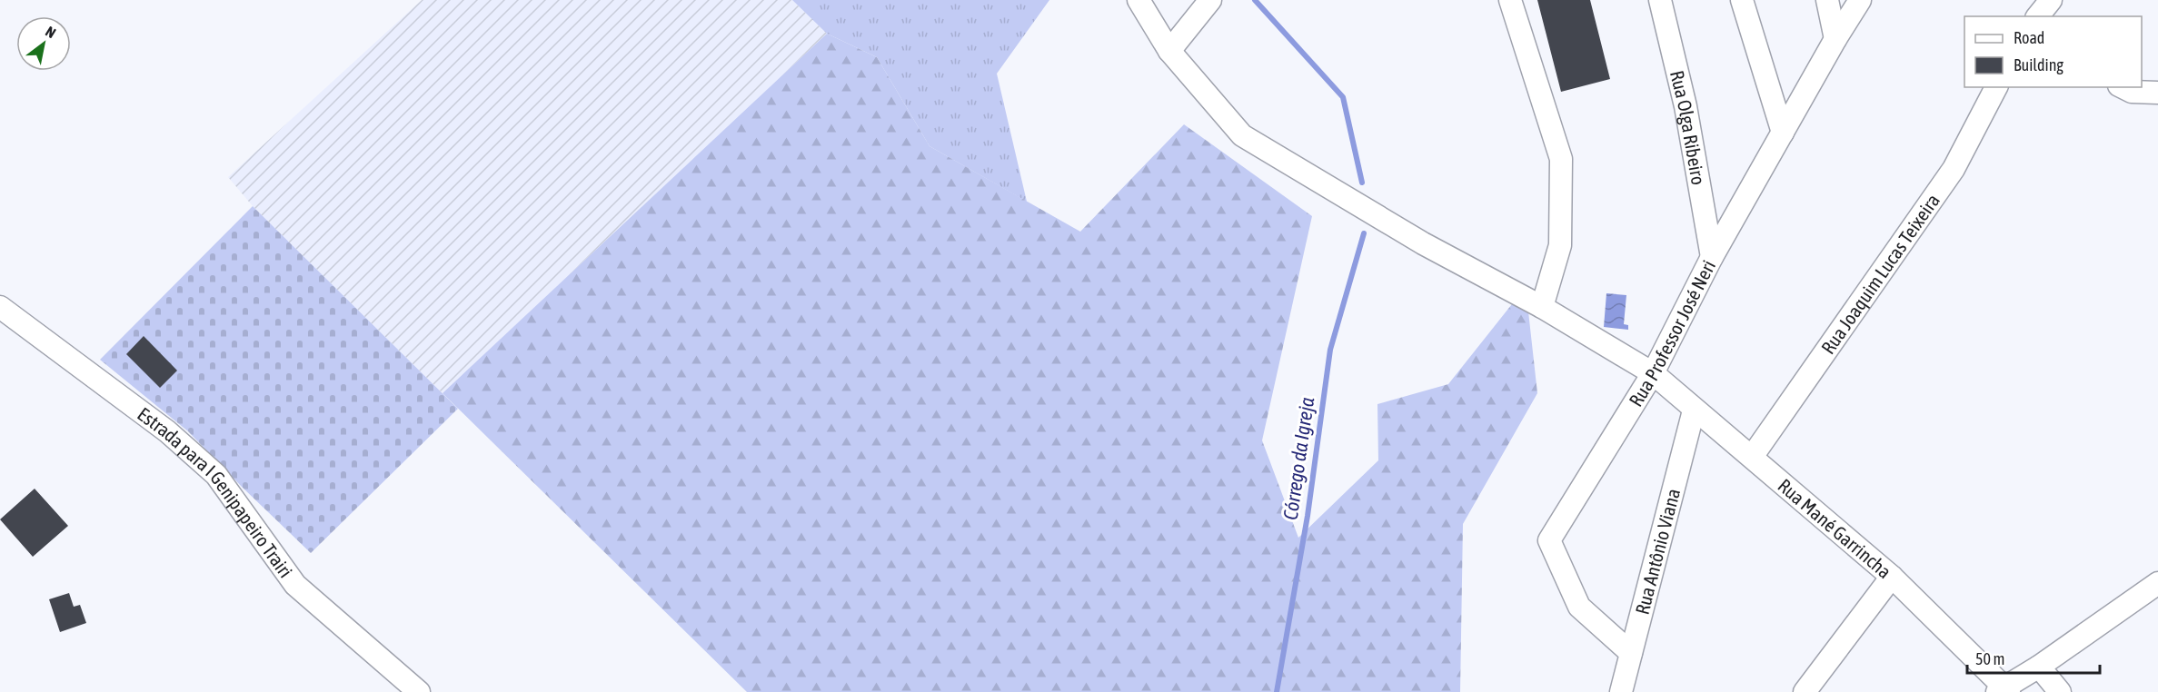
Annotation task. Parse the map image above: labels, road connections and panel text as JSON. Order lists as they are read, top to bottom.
{
  "streets": {
    "street": [
      "Rua Olga Ribeiro",
      "Rua Joaquim Lucas Teixeira",
      "Rua Professor José Neri",
      "Estrada para I Genipapeiro Trairi",
      "Rua Mané Garrincha",
      "Rua Antônio Viana"
    ]
  },
  "crossings": [
    ["Rua Olga Ribeiro", "Rua Professor José Neri"],
    ["Rua Joaquim Lucas Teixeira", "Rua Mané Garrincha"],
    ["Rua Professor José Neri", "Rua Mané Garrincha"],
    ["Rua Professor José Neri", "Rua Antônio Viana"],
    ["Rua Mané Garrincha", "Rua Antônio Viana"]
  ],
  "water": ["Córrego da Igreja"],
  "legend": ["Road", "Building"],
  "scale_bar": "50 m",
  "north": "top right"
}
